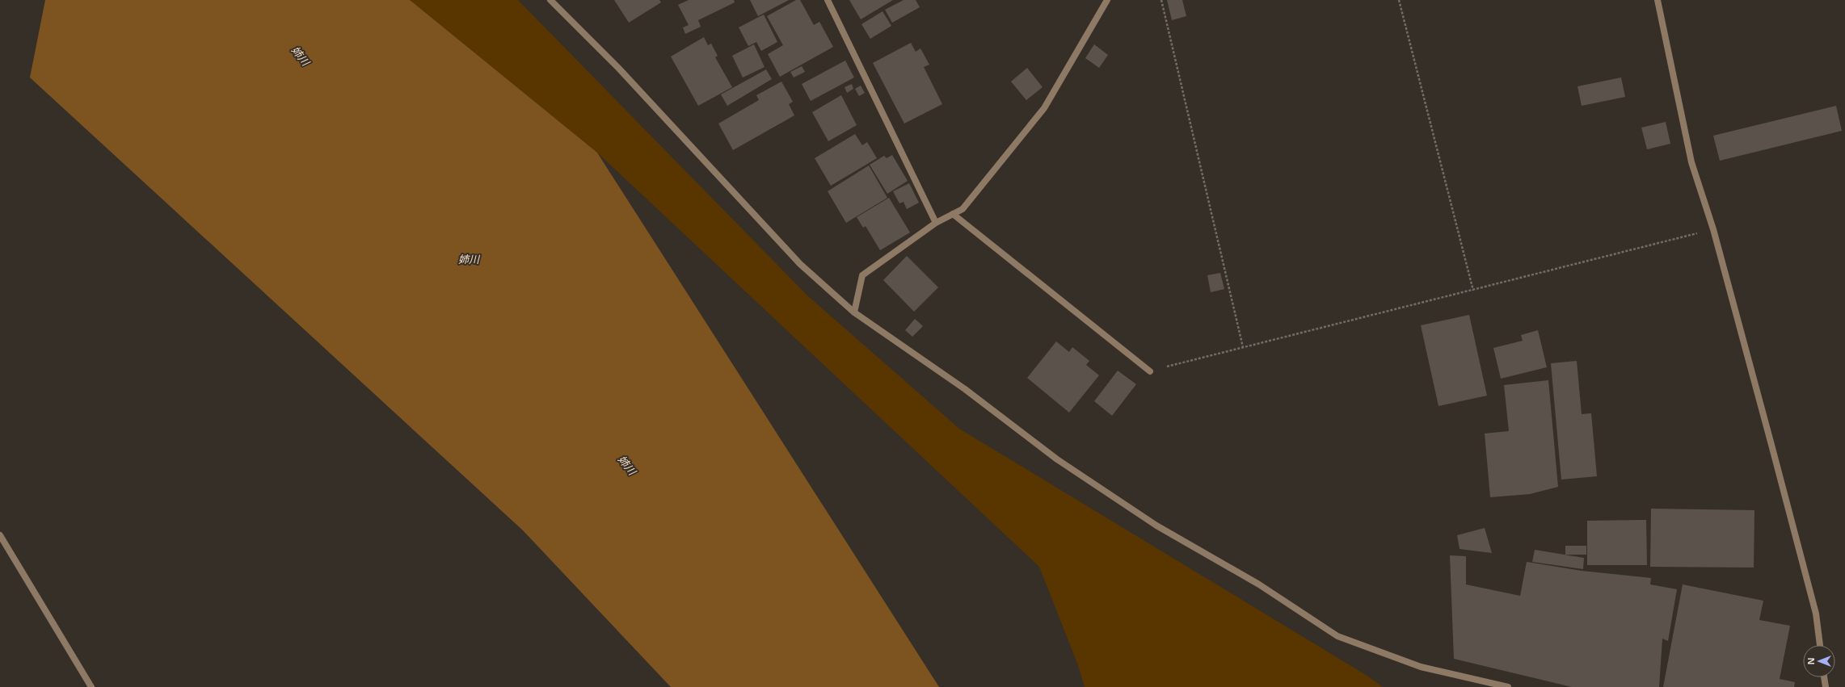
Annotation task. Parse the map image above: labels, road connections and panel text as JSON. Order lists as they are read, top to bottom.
{
  "water": ["姉川"],
  "north": "left"
}
